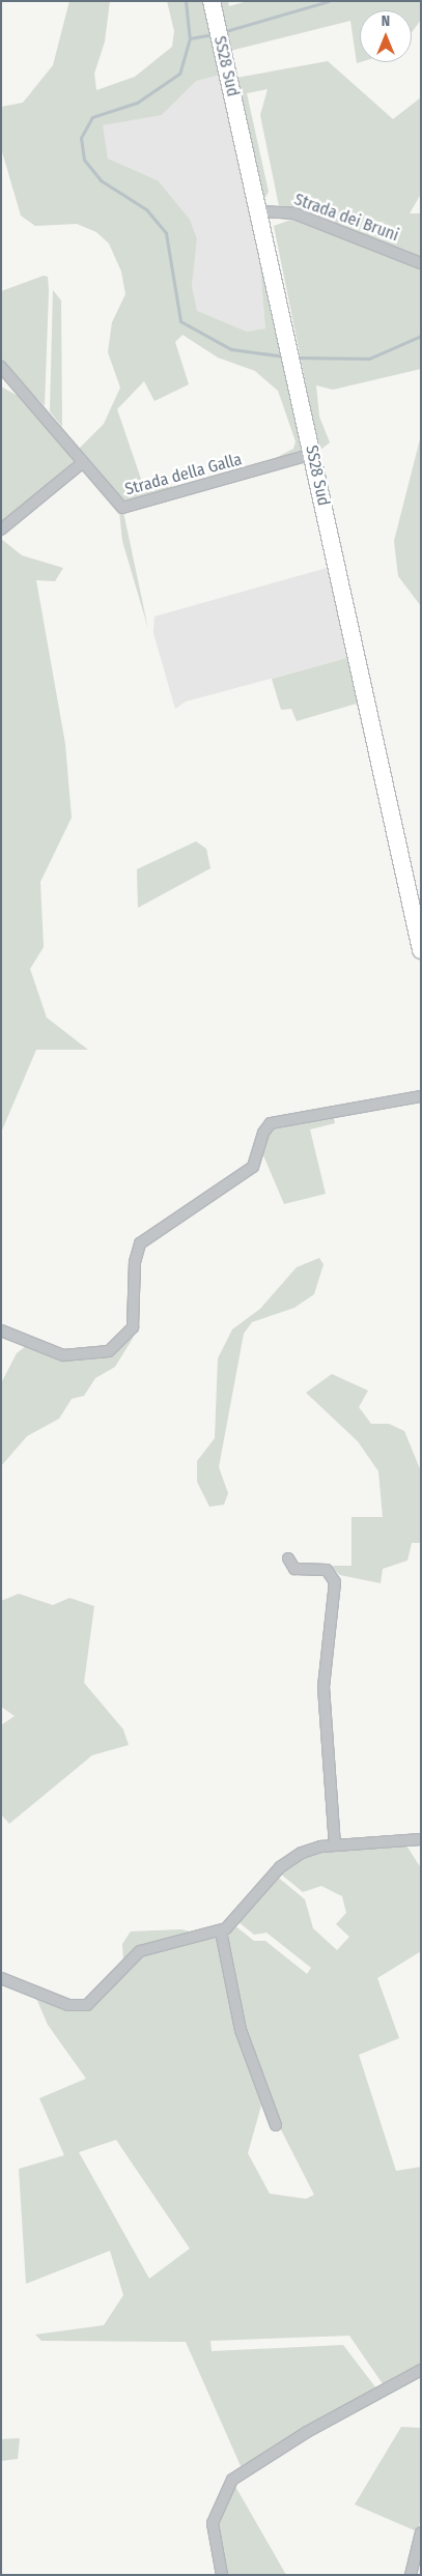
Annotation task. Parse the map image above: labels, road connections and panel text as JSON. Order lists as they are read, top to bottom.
{
  "streets": {
    "main road": ["SS28 Sud"],
    "street": ["Strada dei Bruni", "Strada della Galla"]
  },
  "crossings": [
    ["SS28 Sud", "Strada dei Bruni"],
    ["SS28 Sud", "Strada della Galla"]
  ],
  "north": "top"
}
